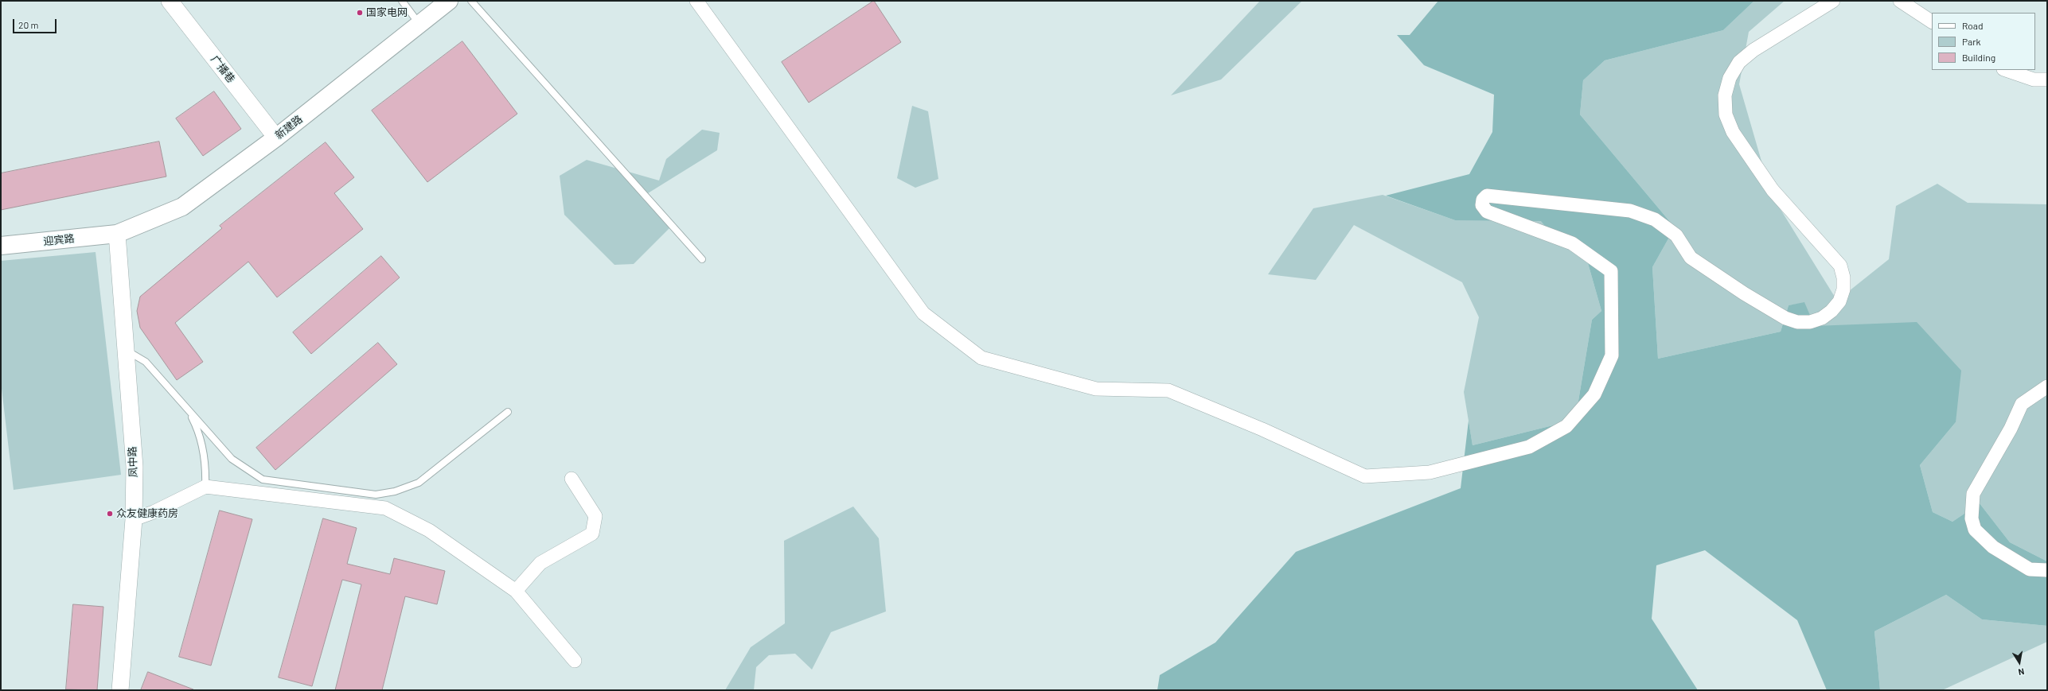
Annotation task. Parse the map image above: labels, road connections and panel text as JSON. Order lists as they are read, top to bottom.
{
  "streets": {
    "main road": ["新建路", "迎宾路"],
    "street": ["广播巷", "凤中路"]
  },
  "crossings": [
    ["广播巷", "新建路"],
    ["新建路", "迎宾路"],
    ["新建路", "凤中路"],
    ["迎宾路", "凤中路"]
  ],
  "places": ["国家电网", "众友健康药房"],
  "legend": ["Road", "Park", "Building"],
  "scale_bar": "20 m",
  "north": "bottom"
}
